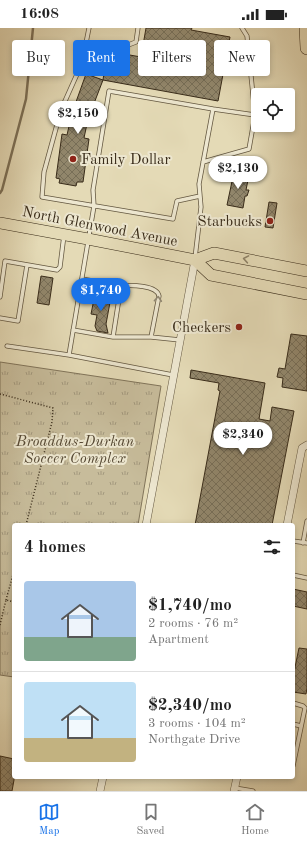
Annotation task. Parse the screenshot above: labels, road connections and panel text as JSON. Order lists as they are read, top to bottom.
{
  "streets": {
    "main road": ["North Glenwood Avenue"]
  },
  "parks": ["Broaddus-Durkan Soccer Complex"],
  "places": ["Family Dollar", "Starbucks", "Checkers"],
  "page": {
    "status": "16:08",
    "chip": [
      "Buy",
      "Rent",
      "Filters",
      "New"
    ],
    "price": [
      "$2,150",
      "$2,130",
      "$1,740",
      "$2,340"
    ],
    "heading": "4 homes",
    "list": [
      {
        "name": "$1,740/mo",
        "note": "2 rooms · 76 m² · Apartment"
      },
      {
        "name": "$2,340/mo",
        "note": "3 rooms · 104 m² · Northgate Drive"
      }
    ],
    "tabs": ["Map", "Saved", "Home"]
  }
}
